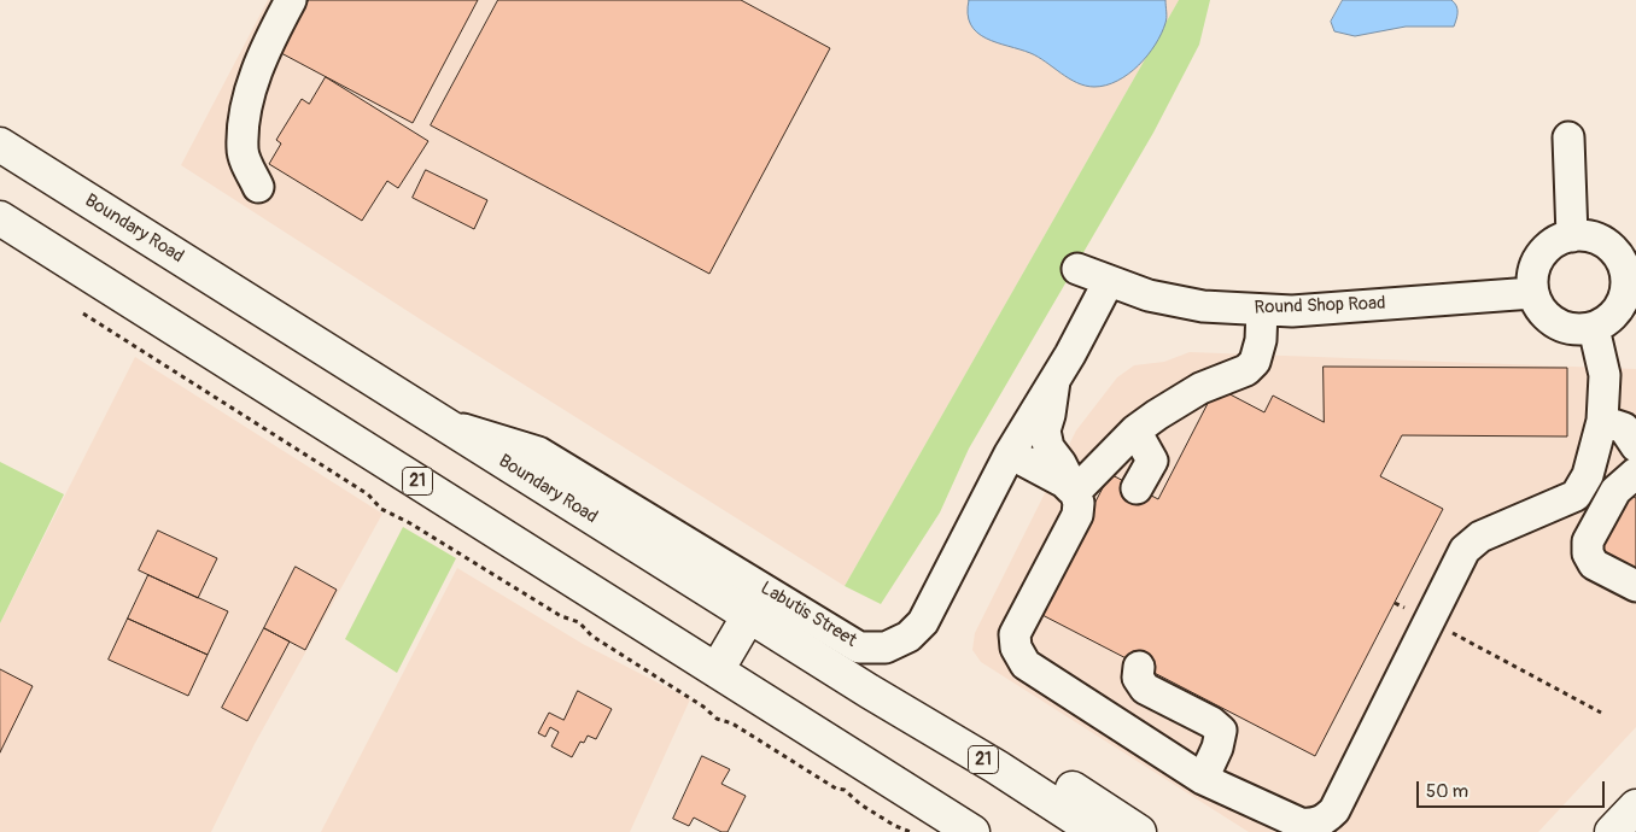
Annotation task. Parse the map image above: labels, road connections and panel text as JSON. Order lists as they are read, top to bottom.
{
  "streets": {
    "main road": ["Boundary Road", "21"],
    "street": ["Round Shop Road", "Labutis Street"]
  },
  "crossings": [
    ["Boundary Road", "Labutis Street"],
    ["Round Shop Road", "Labutis Street"]
  ],
  "scale_bar": "50 m"
}
